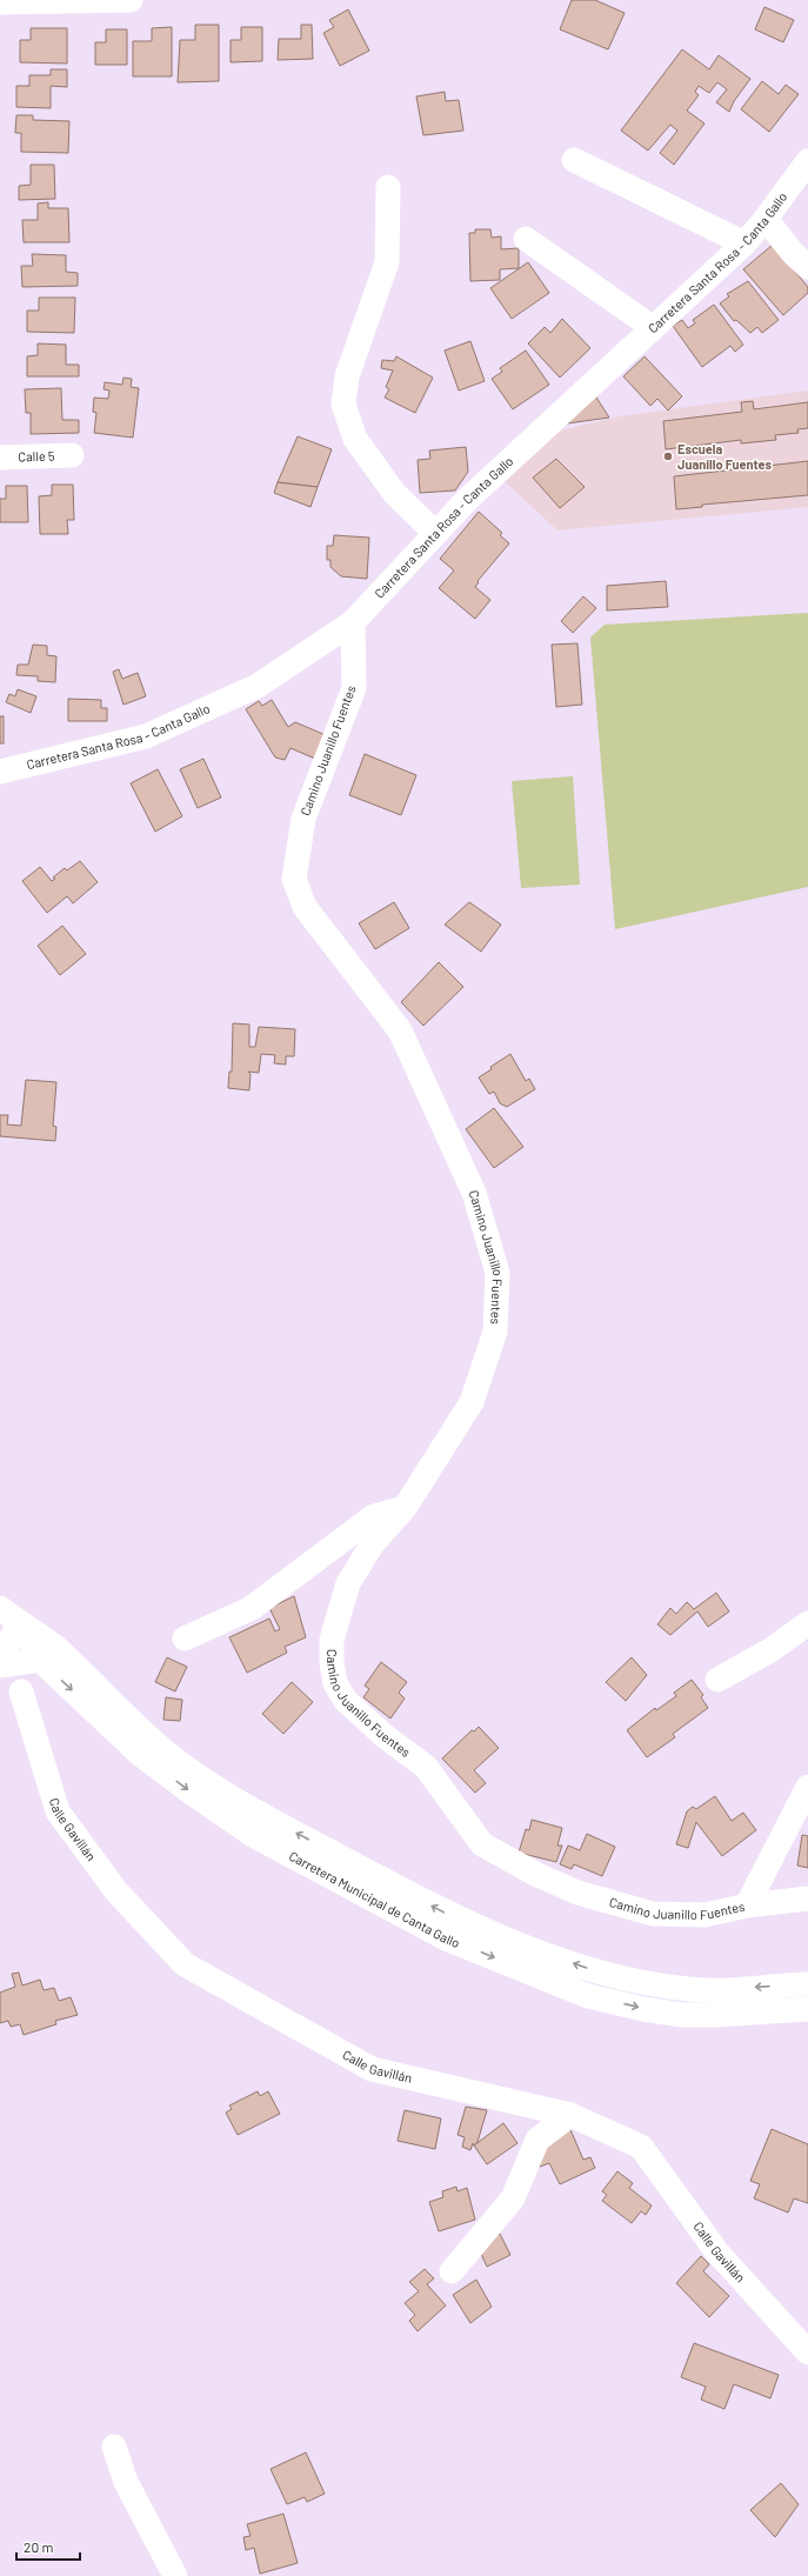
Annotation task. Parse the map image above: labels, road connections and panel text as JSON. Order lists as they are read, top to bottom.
{
  "streets": {
    "street": [
      "Carretera Santa Rosa - Canta Gallo",
      "Calle 5",
      "Camino Juanillo Fuentes",
      "Calle Gavillán",
      "Carretera Municipal de Canta Gallo"
    ]
  },
  "crossings": [
    ["Carretera Santa Rosa - Canta Gallo", "Camino Juanillo Fuentes"]
  ],
  "places": ["Escuela Juanillo Fuentes"],
  "scale_bar": "20 m"
}
